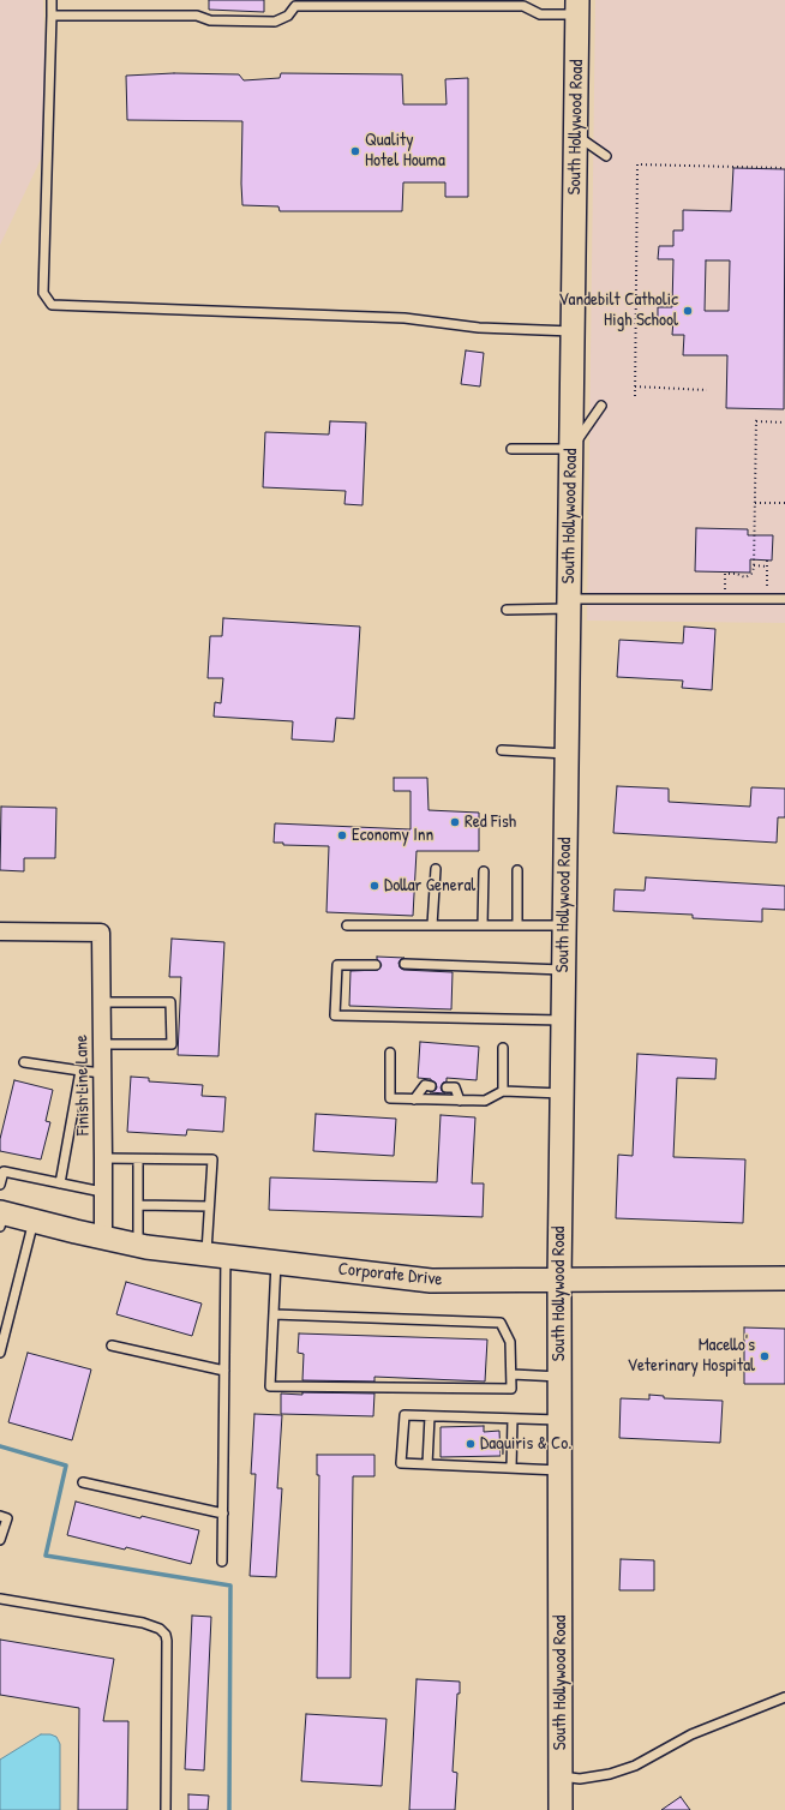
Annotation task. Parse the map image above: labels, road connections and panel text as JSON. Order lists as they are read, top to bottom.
{
  "streets": {
    "main road": ["South Hollywood Road", "Corporate Drive"],
    "street": ["Finish Line Lane"]
  },
  "crossings": [
    ["South Hollywood Road", "Corporate Drive"],
    ["Finish Line Lane", "Corporate Drive"]
  ],
  "places": [
    "Quality Hotel Houma",
    "Vandebilt Catholic High School",
    "Red Fish",
    "Economy Inn",
    "Dollar General",
    "Macello's Veterinary Hospital",
    "Daquiris & Co."
  ]
}
